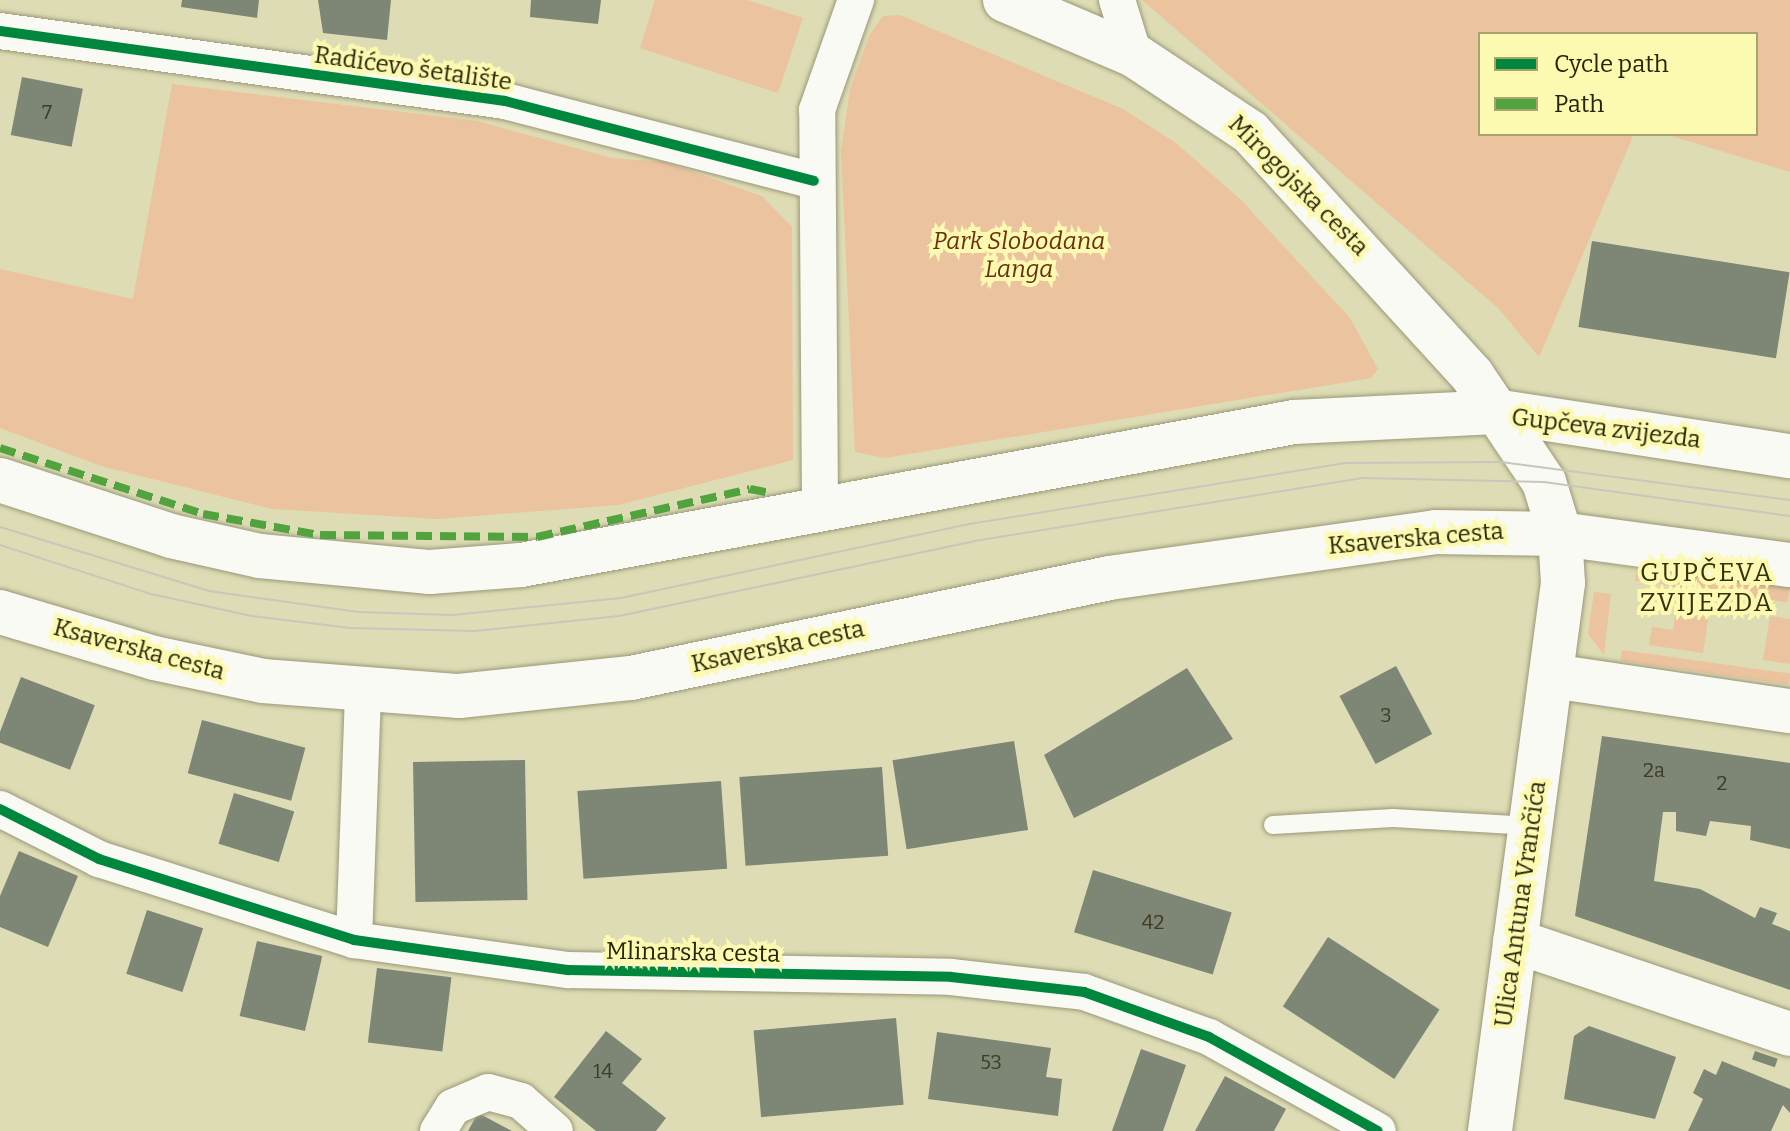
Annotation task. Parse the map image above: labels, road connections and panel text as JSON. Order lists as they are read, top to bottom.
{
  "streets": {
    "main road": [
      "Mirogojska cesta",
      "Gupčeva zvijezda",
      "Ksaverska cesta",
      "Ulica Antuna Vrančića"
    ],
    "street": ["Radićevo šetalište", "Mlinarska cesta"]
  },
  "crossings": [
    ["Mirogojska cesta", "Gupčeva zvijezda"],
    ["Gupčeva zvijezda", "Ksaverska cesta"],
    ["Gupčeva zvijezda", "Ulica Antuna Vrančića"]
  ],
  "districts": ["GUPČEVA ZVIJEZDA"],
  "parks": ["Park Slobodana Langa"],
  "house_numbers": [
    "7",
    "3",
    "2a",
    "2",
    "42",
    "53",
    "14"
  ],
  "legend": ["Cycle path", "Path"]
}
